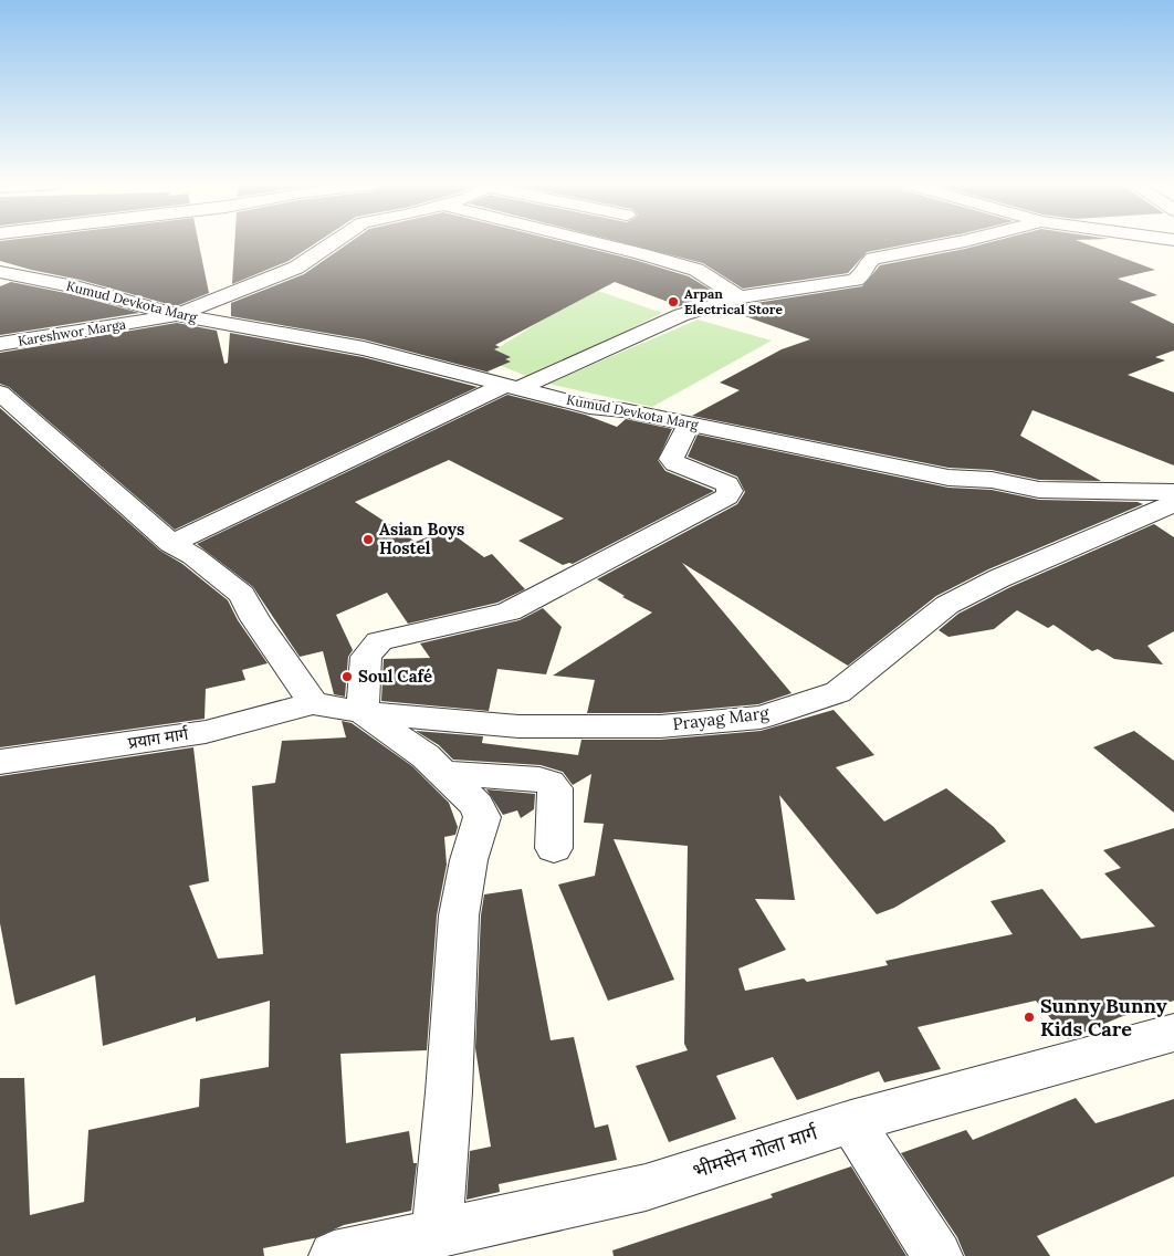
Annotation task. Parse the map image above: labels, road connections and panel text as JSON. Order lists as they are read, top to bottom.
{
  "streets": {
    "street": [
      "Kumud Devkota Marg",
      "Kareshwor Marga",
      "Prayag Marg",
      "प्रयाग मार्ग",
      "भीमसेन गोला मार्ग"
    ]
  },
  "crossings": [
    ["Kumud Devkota Marg", "Kareshwor Marga"],
    ["Prayag Marg", "प्रयाग मार्ग"]
  ],
  "places": [
    "Arpan Electrical Store",
    "Asian Boys Hostel",
    "Soul Café",
    "Sunny Bunny Kids Care"
  ]
}
